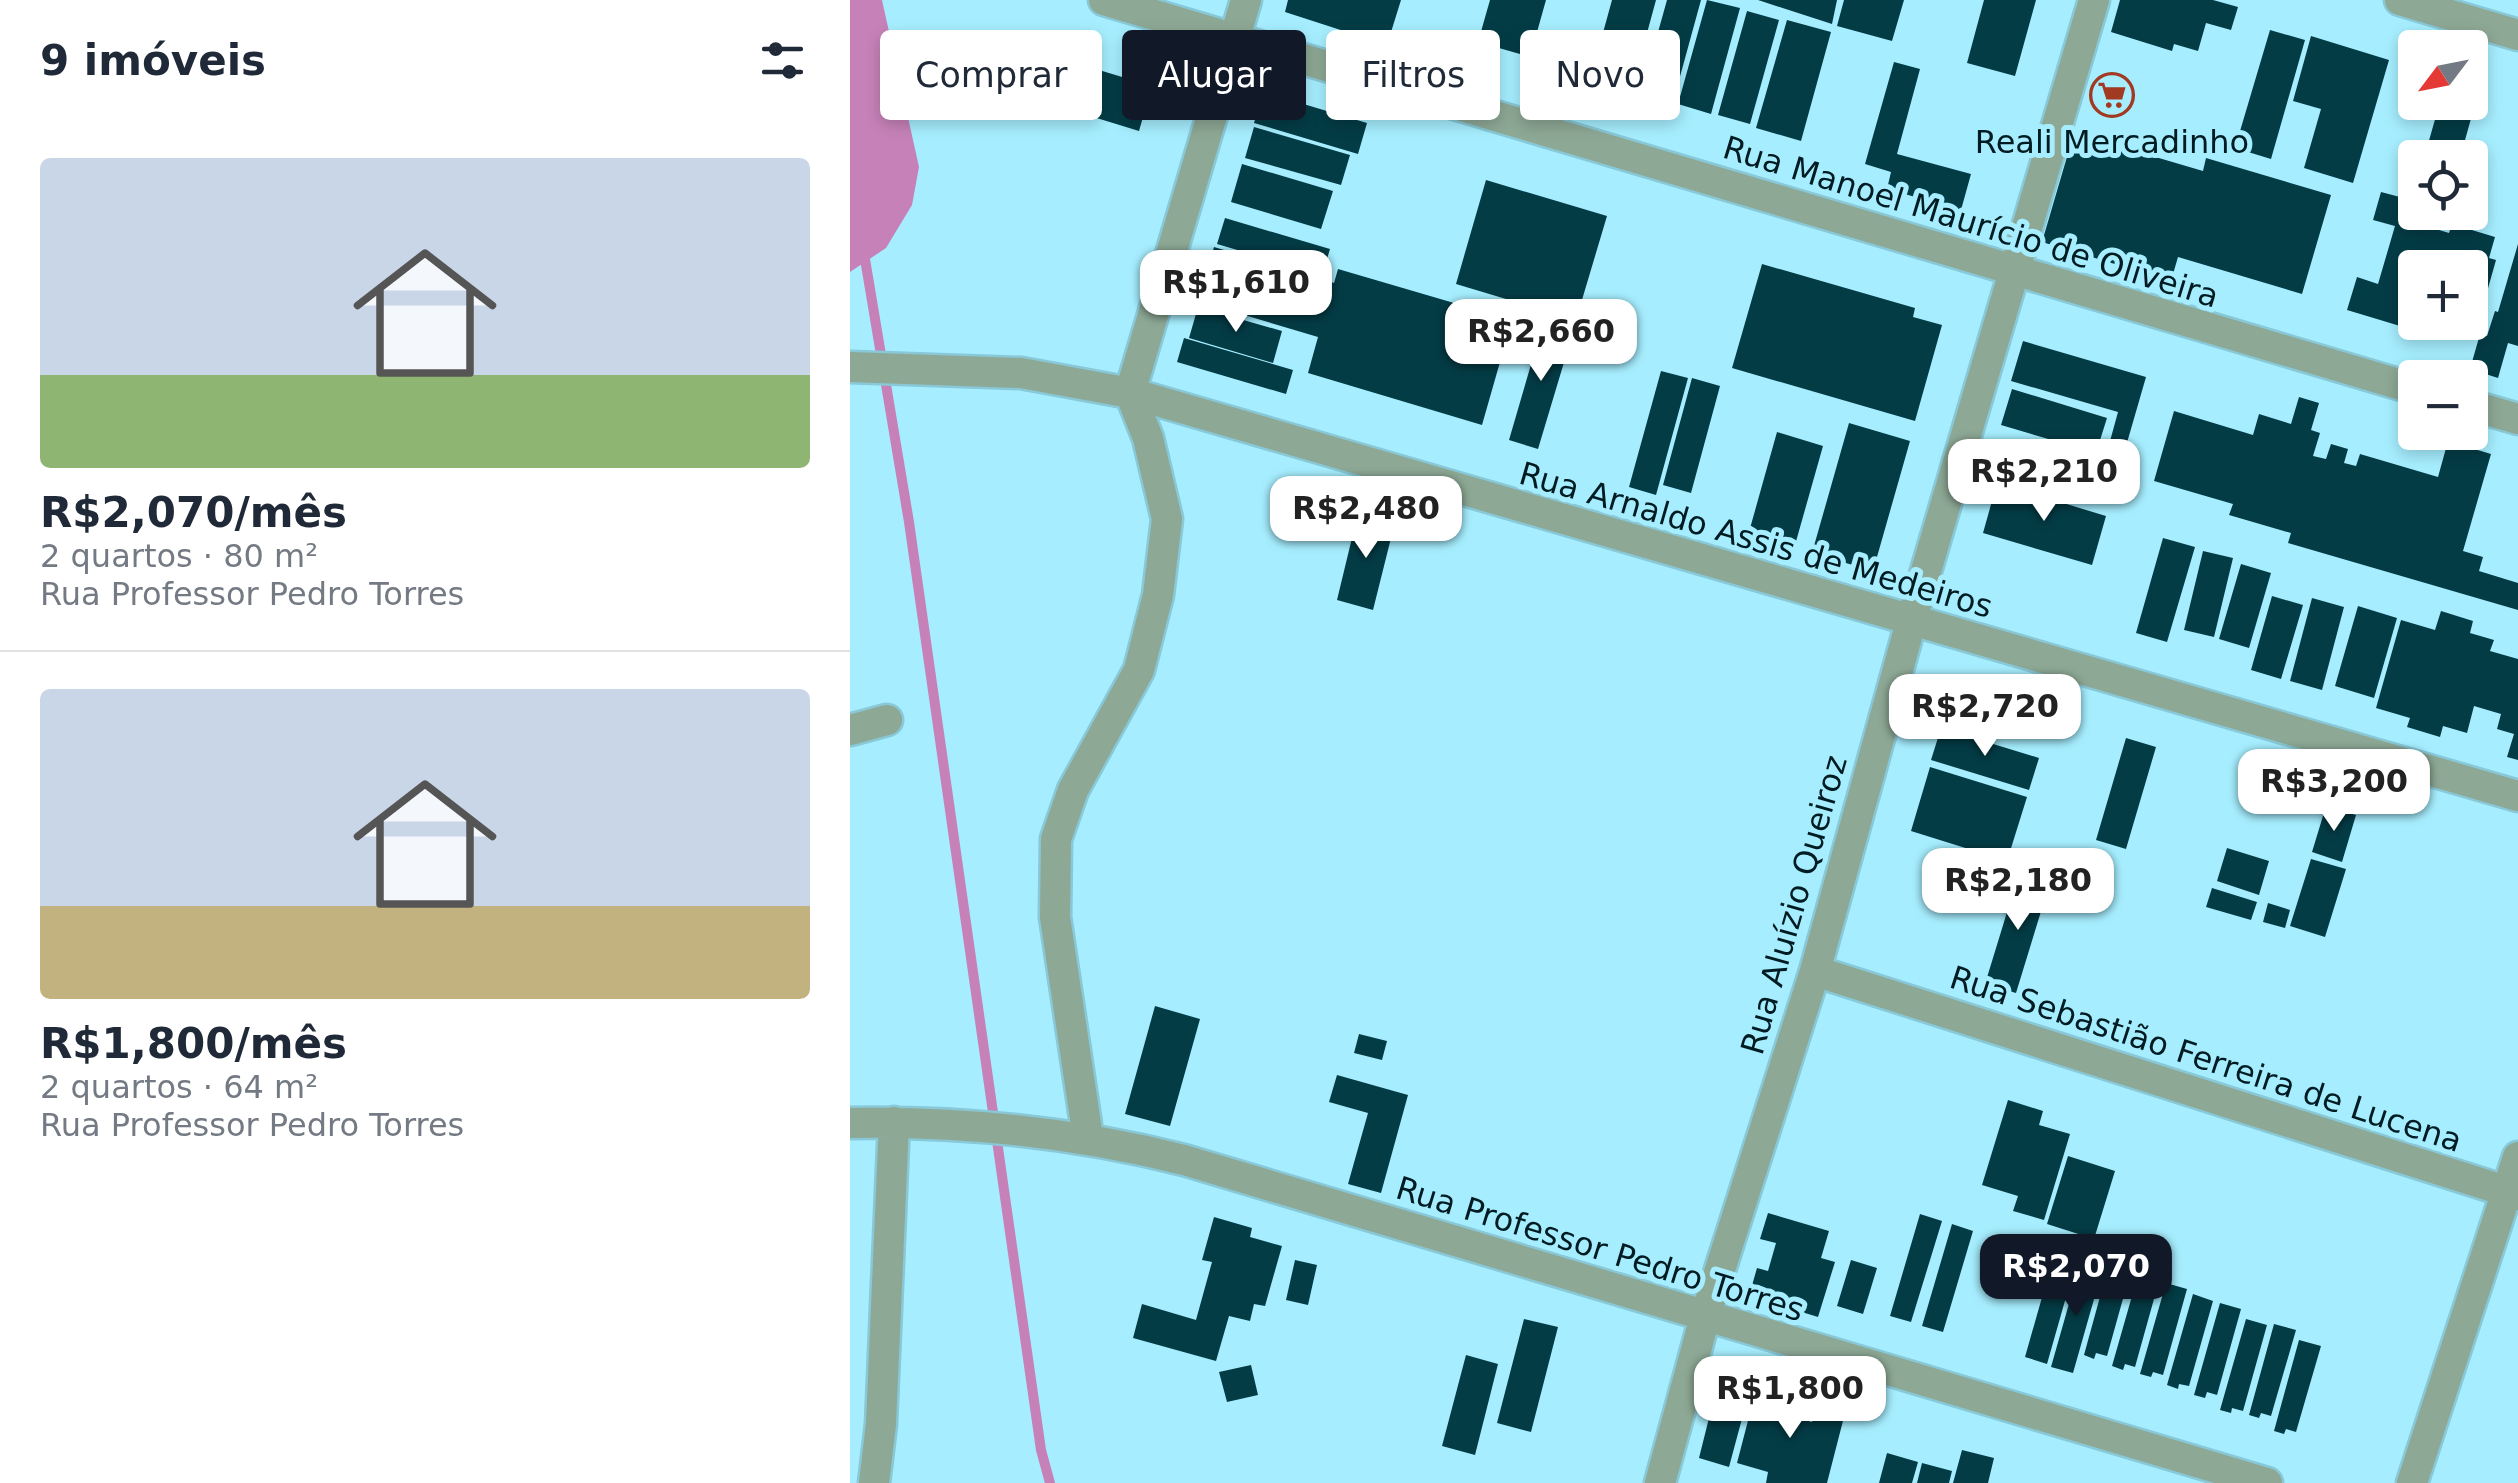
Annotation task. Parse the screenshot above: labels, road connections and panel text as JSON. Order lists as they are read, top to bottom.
{
  "streets": {
    "street": [
      "Rua Manoel Maurício de Oliveira",
      "Rua Arnaldo Assis de Medeiros",
      "Rua Aluízio Queiroz",
      "Rua Sebastião Ferreira de Lucena",
      "Rua Professor Pedro Torres"
    ]
  },
  "crossings": [
    ["Rua Manoel Maurício de Oliveira", "Rua Aluízio Queiroz"],
    ["Rua Arnaldo Assis de Medeiros", "Rua Aluízio Queiroz"],
    ["Rua Aluízio Queiroz", "Rua Sebastião Ferreira de Lucena"],
    ["Rua Aluízio Queiroz", "Rua Professor Pedro Torres"]
  ],
  "places": {
    "supermarket": ["Reali Mercadinho"]
  },
  "north": "bottom left",
  "page": {
    "heading": "9 imóveis",
    "map_buttons": ["+", "−"],
    "chip": [
      "Comprar",
      "Alugar",
      "Filtros",
      "Novo"
    ],
    "list": [
      {
        "name": "R$2,070/mês",
        "note": "2 quartos · 80 m² · Rua Professor Pedro Torres"
      },
      {
        "name": "R$1,800/mês",
        "note": "2 quartos · 64 m² · Rua Professor Pedro Torres"
      }
    ],
    "price": [
      "R$1,610",
      "R$2,660",
      "R$2,210",
      "R$2,480",
      "R$2,720",
      "R$3,200",
      "R$2,180",
      "R$2,070",
      "R$1,800"
    ]
  }
}
